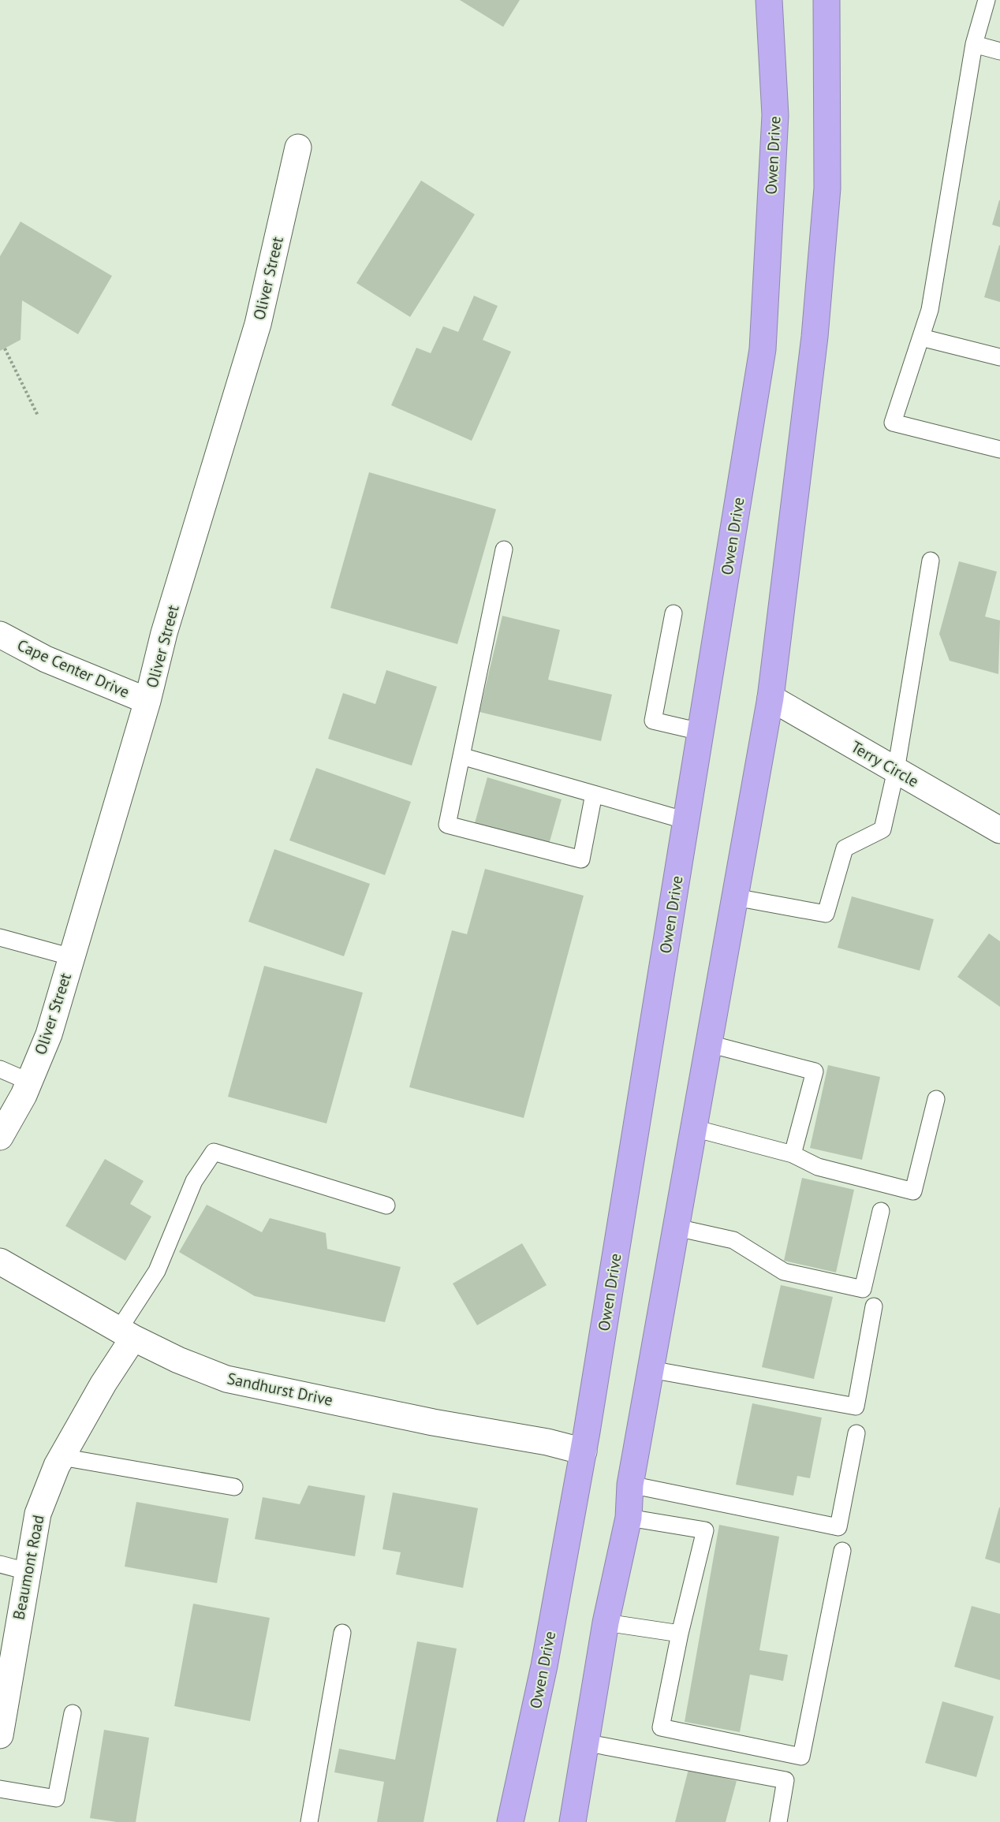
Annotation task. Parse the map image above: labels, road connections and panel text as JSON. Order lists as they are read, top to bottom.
{
  "streets": {
    "highway": ["Owen Drive"],
    "street": [
      "Oliver Street",
      "Cape Center Drive",
      "Terry Circle",
      "Sandhurst Drive",
      "Beaumont Road"
    ]
  },
  "crossings": [
    ["Owen Drive", "Sandhurst Drive"],
    ["Oliver Street", "Cape Center Drive"],
    ["Sandhurst Drive", "Beaumont Road"]
  ]
}
